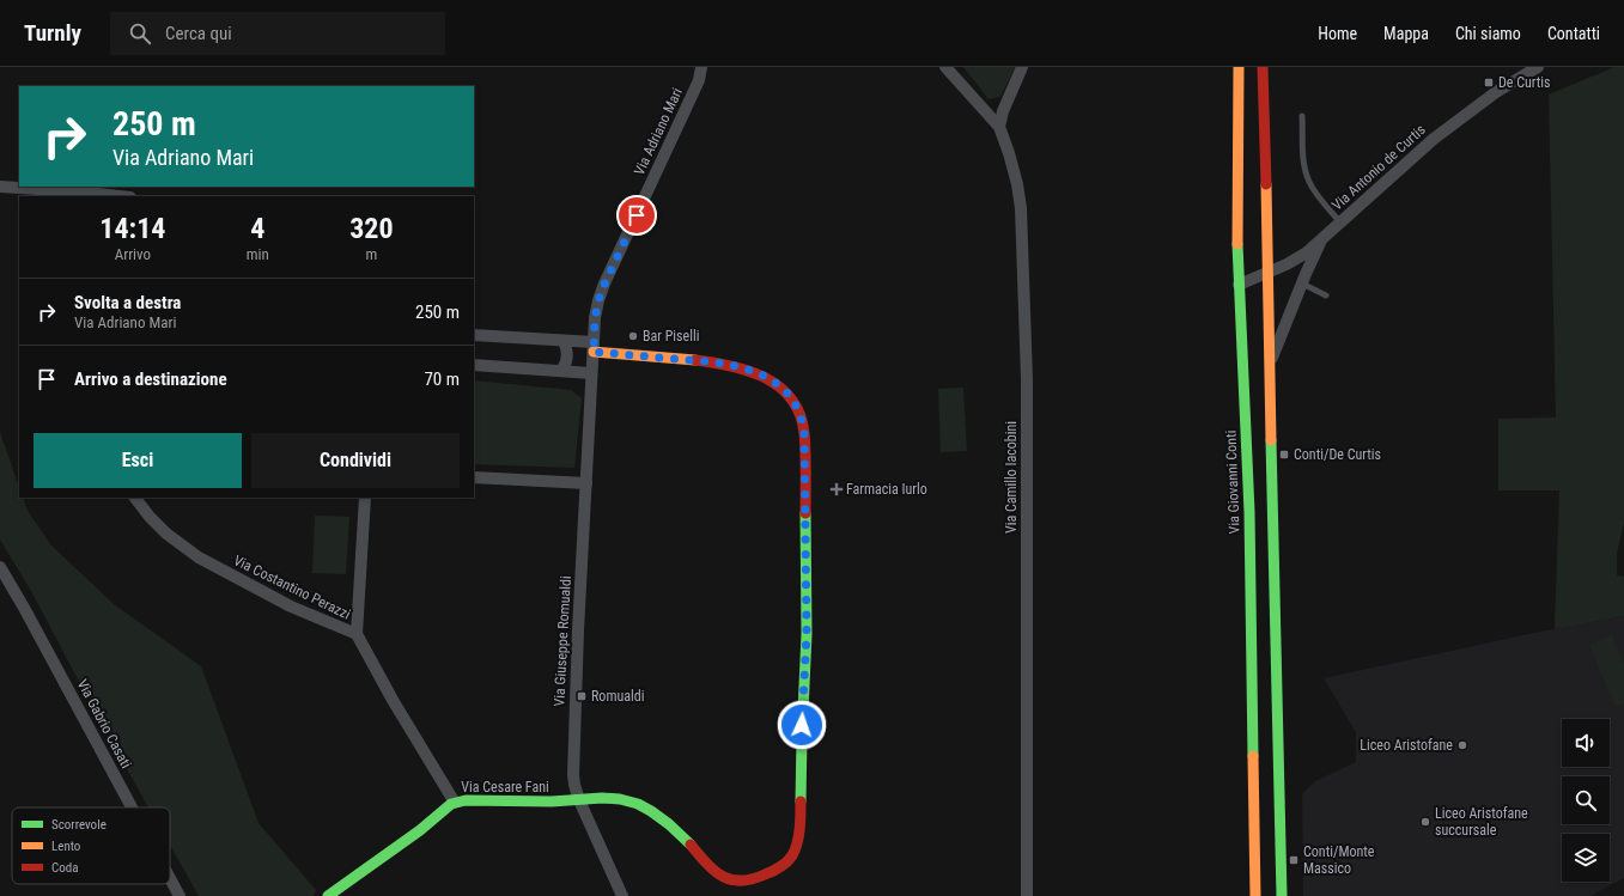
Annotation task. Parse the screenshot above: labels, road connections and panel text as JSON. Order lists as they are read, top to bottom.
{
  "streets": {
    "main road": ["Via Giovanni Conti", "Via Cesare Fani"],
    "street": [
      "Via Adriano Mari",
      "Via Antonio de Curtis",
      "Via Camillo Iacobini",
      "Via Costantino Perazzi",
      "Via Giuseppe Romualdi",
      "Via Gabrio Casati"
    ]
  },
  "crossings": [
    ["Via Adriano Mari", "Via Giuseppe Romualdi"],
    ["Via Adriano Mari", "Via Cesare Fani"],
    ["Via Antonio de Curtis", "Via Giovanni Conti"],
    ["Via Costantino Perazzi", "Via Cesare Fani"],
    ["Via Giuseppe Romualdi", "Via Cesare Fani"]
  ],
  "places": {
    "transit": [
      "De Curtis",
      "Conti/De Curtis",
      "Romualdi",
      "Conti/Monte Massico"
    ],
    "other": ["Bar Piselli", "Liceo Aristofane", "Liceo Aristofane succursale"],
    "health": ["Farmacia Iurlo"]
  },
  "legend": ["Scorrevole", "Lento", "Coda"],
  "page": {
    "header": "Turnly",
    "search": "Cerca qui",
    "nav": [
      "Home",
      "Mappa",
      "Chi siamo",
      "Contatti"
    ],
    "turn": ["250 m", "Via Adriano Mari"],
    "eta": [
      "14:14",
      "Arrivo",
      "4",
      "min",
      "320",
      "m"
    ],
    "list": [
      {
        "name": "Svolta a destra",
        "note": "Via Adriano Mari",
        "value": "250 m"
      },
      {
        "name": "Arrivo a destinazione",
        "value": "70 m"
      }
    ],
    "buttons": ["Esci", "Condividi"]
  }
}
